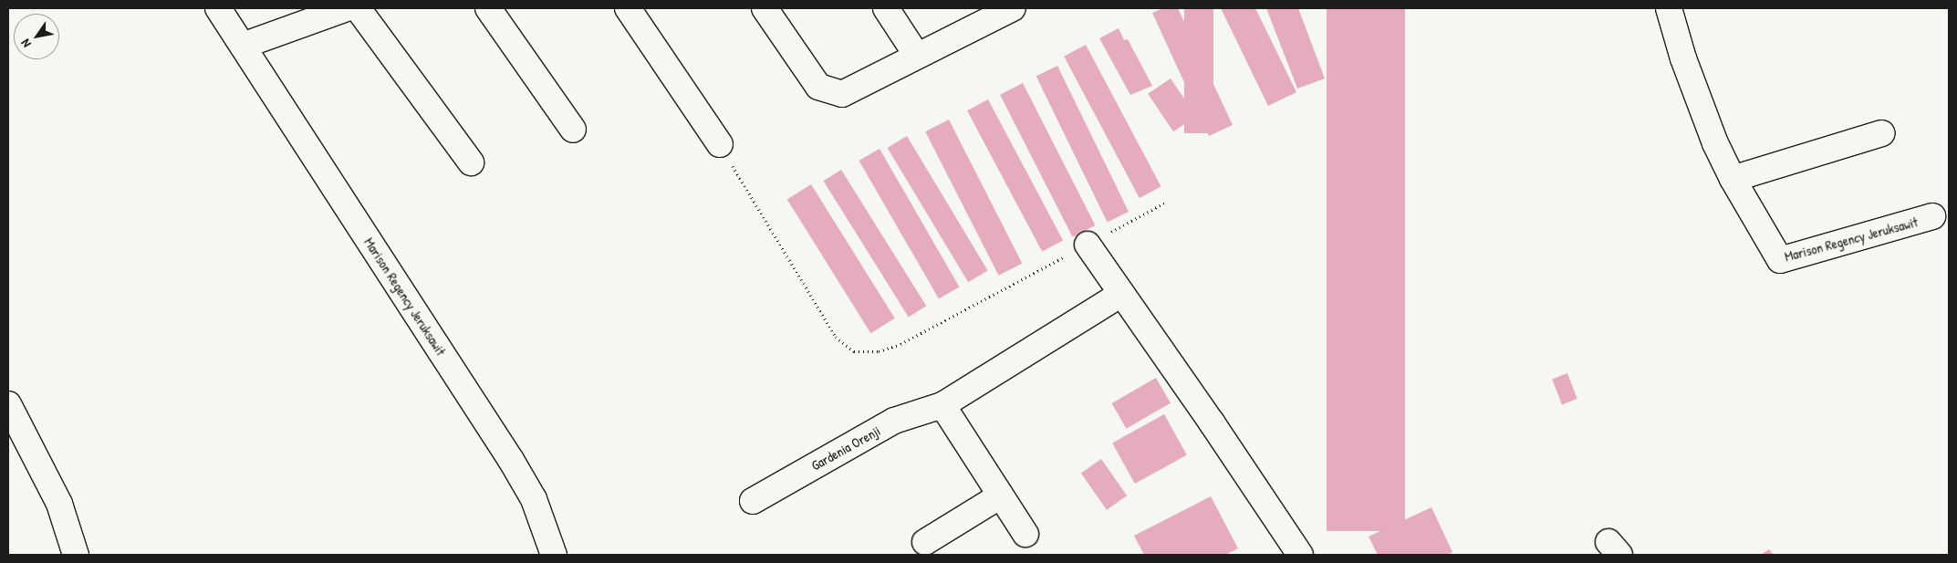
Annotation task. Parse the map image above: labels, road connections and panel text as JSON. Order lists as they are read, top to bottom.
{
  "streets": {
    "street": ["Marison Regency Jeruksawit", "Gardenia Orenji"]
  },
  "north": "bottom left"
}
